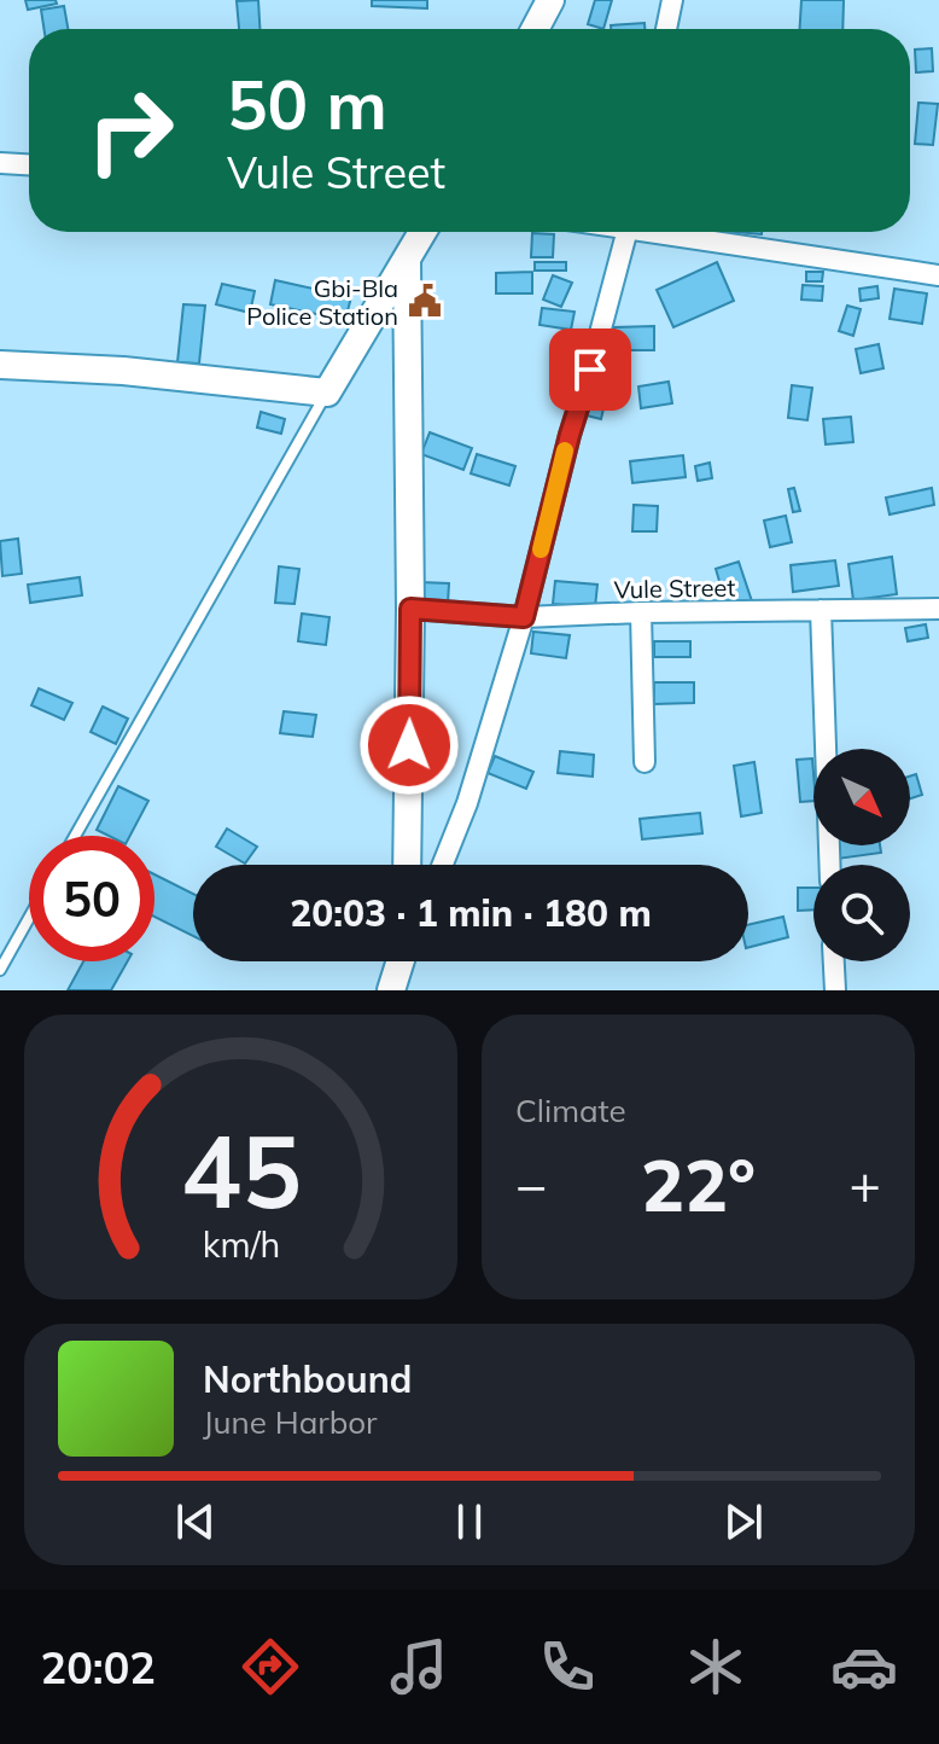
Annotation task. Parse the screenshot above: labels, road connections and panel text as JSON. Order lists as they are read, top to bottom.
{
  "streets": {
    "street": ["Vule Street"]
  },
  "places": {
    "public building": ["Gbi-Bla Police Station"]
  },
  "north": "bottom right",
  "page": {
    "turn": ["50 m", "Vule Street"],
    "limit": "50",
    "trip": "20:03 · 1 min · 180 m",
    "tile": "Climate",
    "heat": ["−", "22°", "+"],
    "song": ["Northbound", "June Harbor"],
    "tabs": "20:02",
    "gauge": ["45", "km/h"]
  }
}
